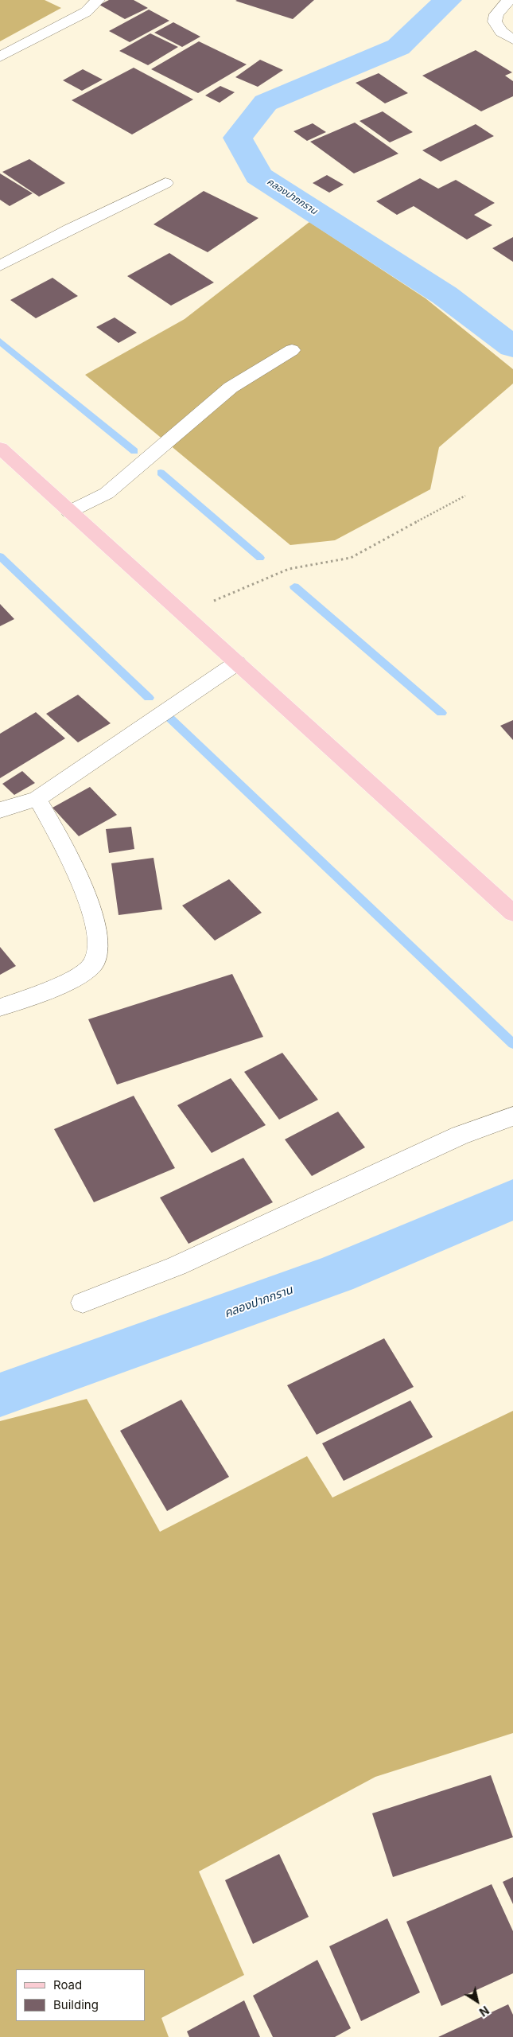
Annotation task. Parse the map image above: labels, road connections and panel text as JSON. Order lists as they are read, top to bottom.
{
  "water": ["คลองปากกราน"],
  "legend": ["Road", "Building"],
  "north": "bottom right"
}
